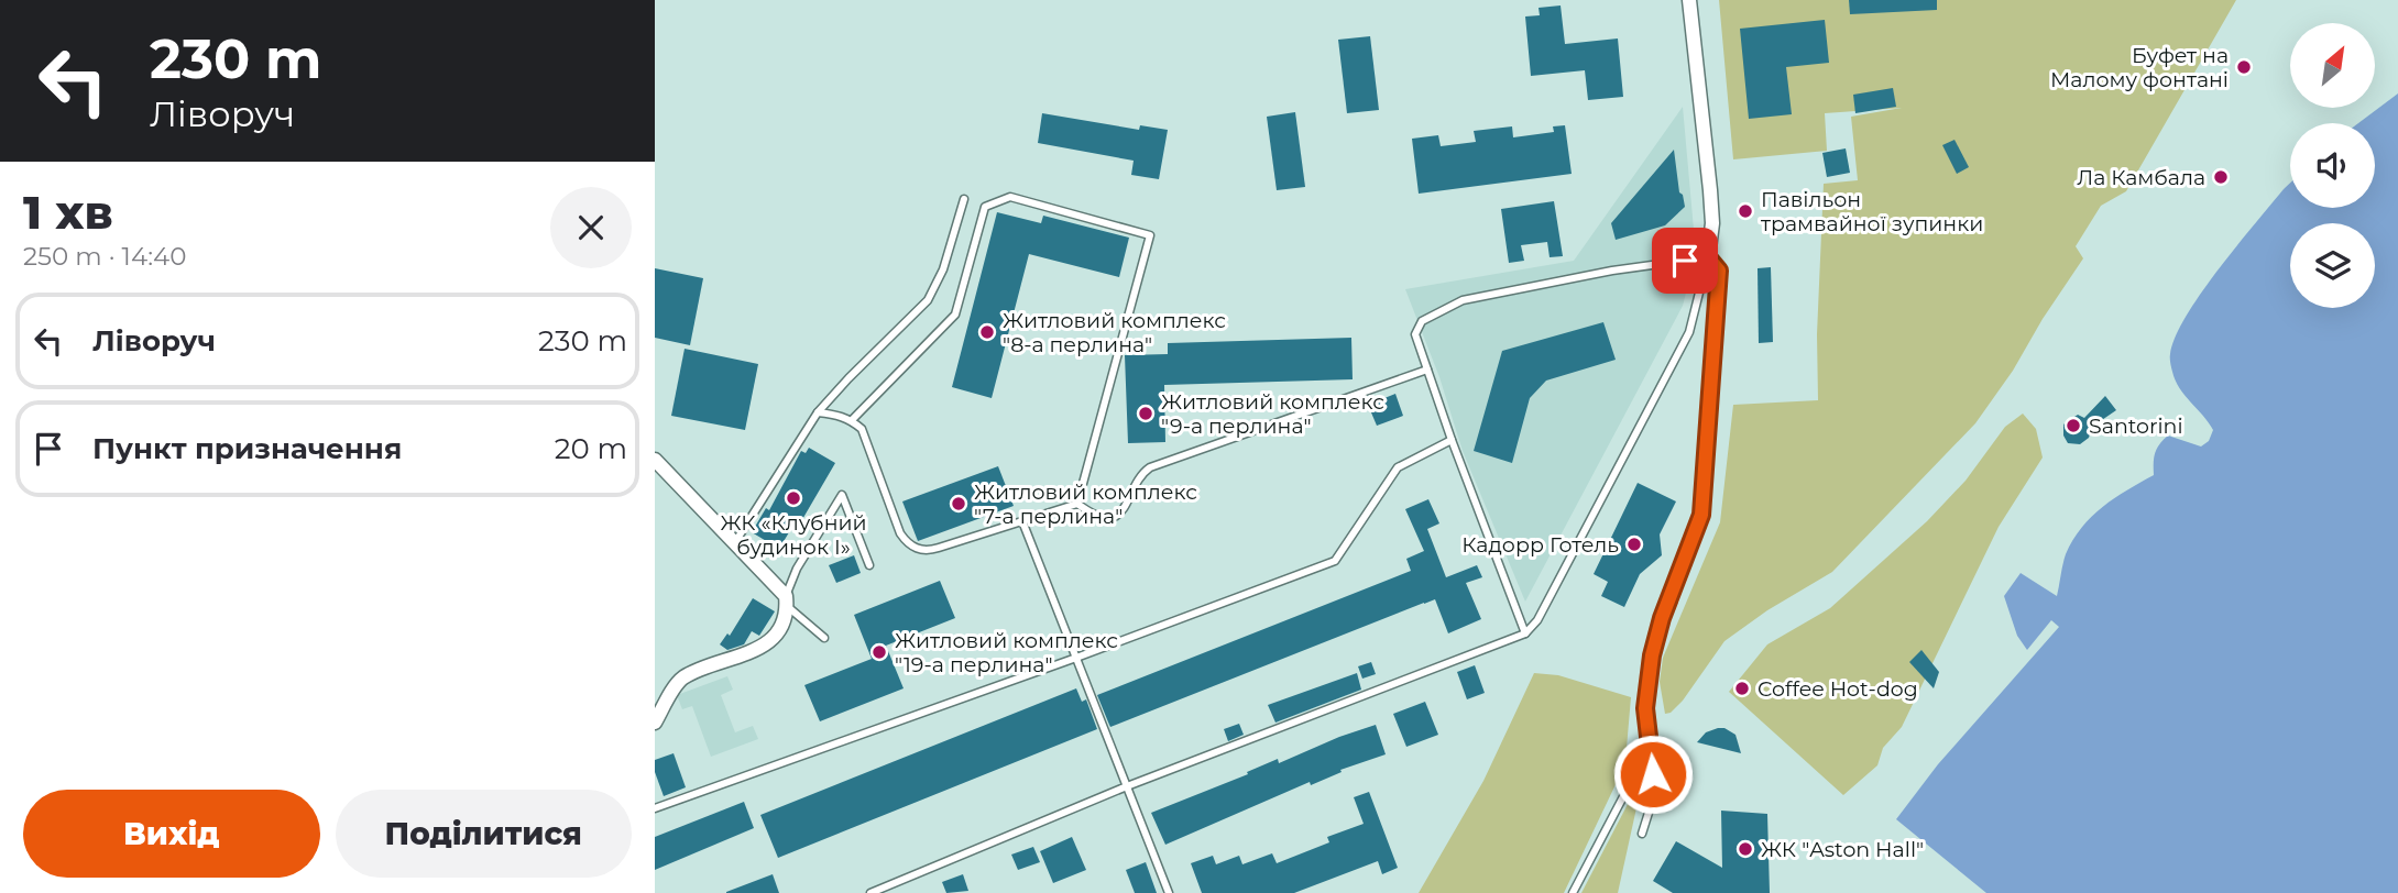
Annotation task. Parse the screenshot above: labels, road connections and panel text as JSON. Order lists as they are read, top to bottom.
{
  "places": [
    "Буфет на Малому фонтані",
    "Ла Камбала",
    "Павільон трамвайної зупинки",
    "Житловий комплекс \"8-а перлина\"",
    "Житловий комплекс \"9-а перлина\"",
    "Santorini",
    "ЖК «Клубний будинок I»",
    "Житловий комплекс \"7-а перлина\"",
    "Кадорр Готель",
    "Житловий комплекс \"19-а перлина\"",
    "Coffee Hot-dog",
    "ЖК \"Aston Hall\""
  ],
  "north": "top right",
  "page": {
    "turn": ["230 m", "Ліворуч"],
    "heading": ["1 хв", "250 m · 14:40"],
    "list": [
      {
        "name": "Ліворуч",
        "value": "230 m"
      },
      {
        "name": "Пункт призначення",
        "value": "20 m"
      }
    ],
    "buttons": ["Вихід", "Поділитися"]
  }
}
